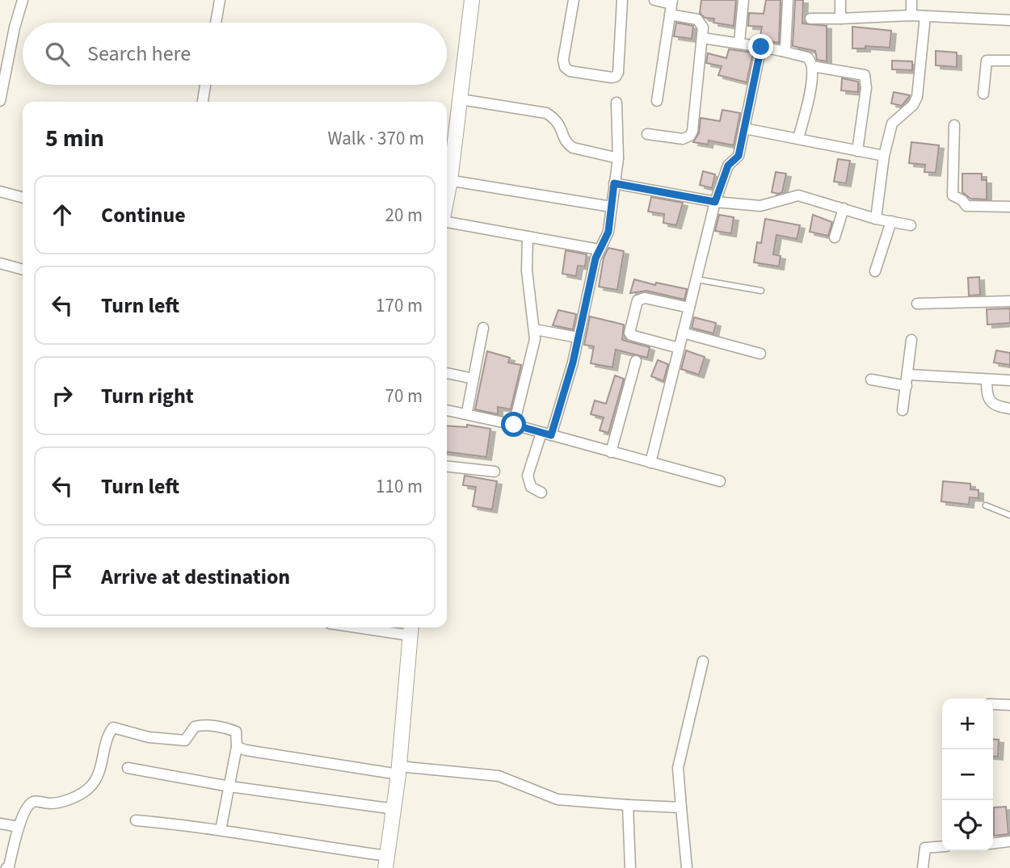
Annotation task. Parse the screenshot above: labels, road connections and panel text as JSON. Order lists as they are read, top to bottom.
{
  "page": {
    "search": "Search here",
    "heading": ["5 min", "Walk · 370 m"],
    "list": [
      ["Continue", "20 m"],
      ["Turn left", "170 m"],
      ["Turn right", "70 m"],
      ["Turn left", "110 m"],
      "Arrive at destination"
    ],
    "map_buttons": ["+", "−"]
  }
}
